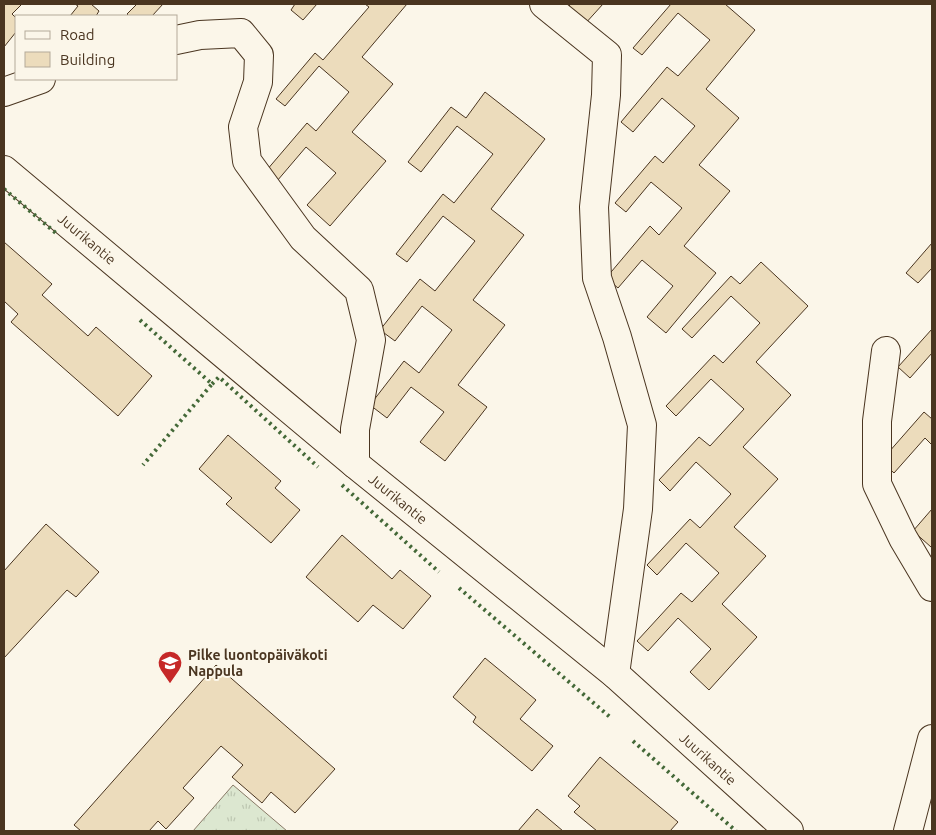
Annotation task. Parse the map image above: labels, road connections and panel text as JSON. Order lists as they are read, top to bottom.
{
  "streets": {
    "street": ["Juurikantie"]
  },
  "places": {
    "school or university": ["Pilke luontopäiväkoti Nappula"]
  },
  "legend": ["Road", "Building"]
}
